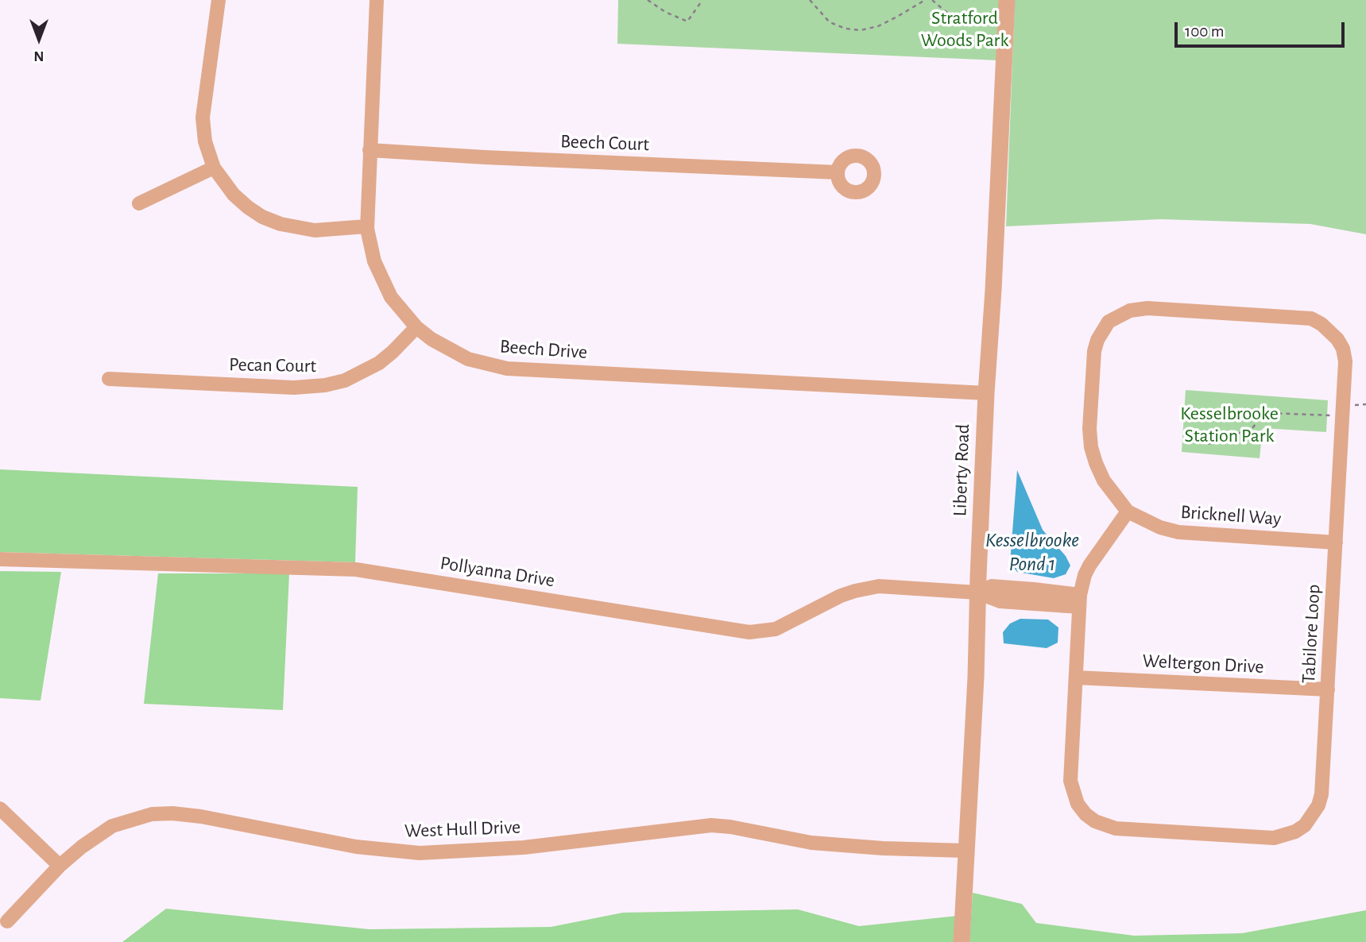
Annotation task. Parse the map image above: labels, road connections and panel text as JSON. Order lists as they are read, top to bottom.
{
  "streets": {
    "street": [
      "Beech Court",
      "Beech Drive",
      "Pecan Court",
      "Liberty Road",
      "Bricknell Way",
      "Pollyanna Drive",
      "Tabilore Loop",
      "Weltergon Drive",
      "West Hull Drive"
    ]
  },
  "crossings": [
    ["Beech Court", "Beech Drive"],
    ["Beech Drive", "Pecan Court"],
    ["Beech Drive", "Liberty Road"],
    ["Liberty Road", "Pollyanna Drive"],
    ["Liberty Road", "West Hull Drive"],
    ["Bricknell Way", "Tabilore Loop"],
    ["Pollyanna Drive", "Tabilore Loop"],
    ["Tabilore Loop", "Weltergon Drive"]
  ],
  "water": ["Kesselbrooke Pond 1"],
  "parks": ["Stratford Woods Park", "Kesselbrooke Station Park"],
  "scale_bar": "100 m",
  "north": "bottom"
}
